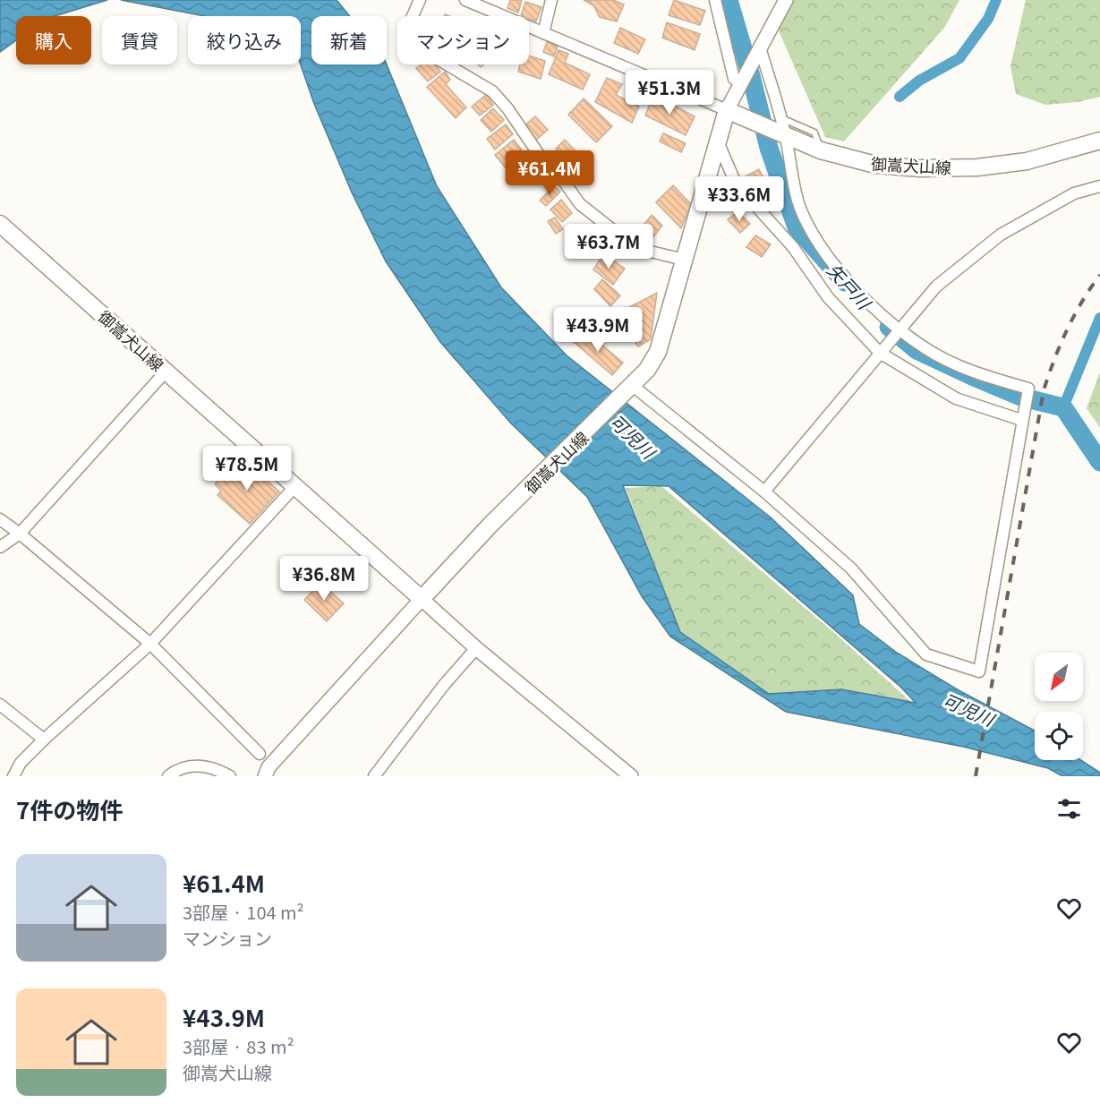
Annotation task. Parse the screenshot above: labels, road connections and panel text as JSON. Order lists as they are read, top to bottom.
{
  "streets": {
    "main road": ["御嵩犬山線"]
  },
  "water": ["矢戸川", "可児川"],
  "north": "bottom left",
  "page": {
    "chip": [
      "購入",
      "賃貸",
      "絞り込み",
      "新着",
      "マンション"
    ],
    "price": [
      "¥51.3M",
      "¥61.4M",
      "¥33.6M",
      "¥63.7M",
      "¥43.9M",
      "¥78.5M",
      "¥36.8M"
    ],
    "heading": "7件の物件",
    "list": [
      {
        "name": "¥61.4M",
        "note": "3部屋 · 104 m² · マンション"
      },
      {
        "name": "¥43.9M",
        "note": "3部屋 · 83 m² · 御嵩犬山線"
      }
    ]
  }
}
